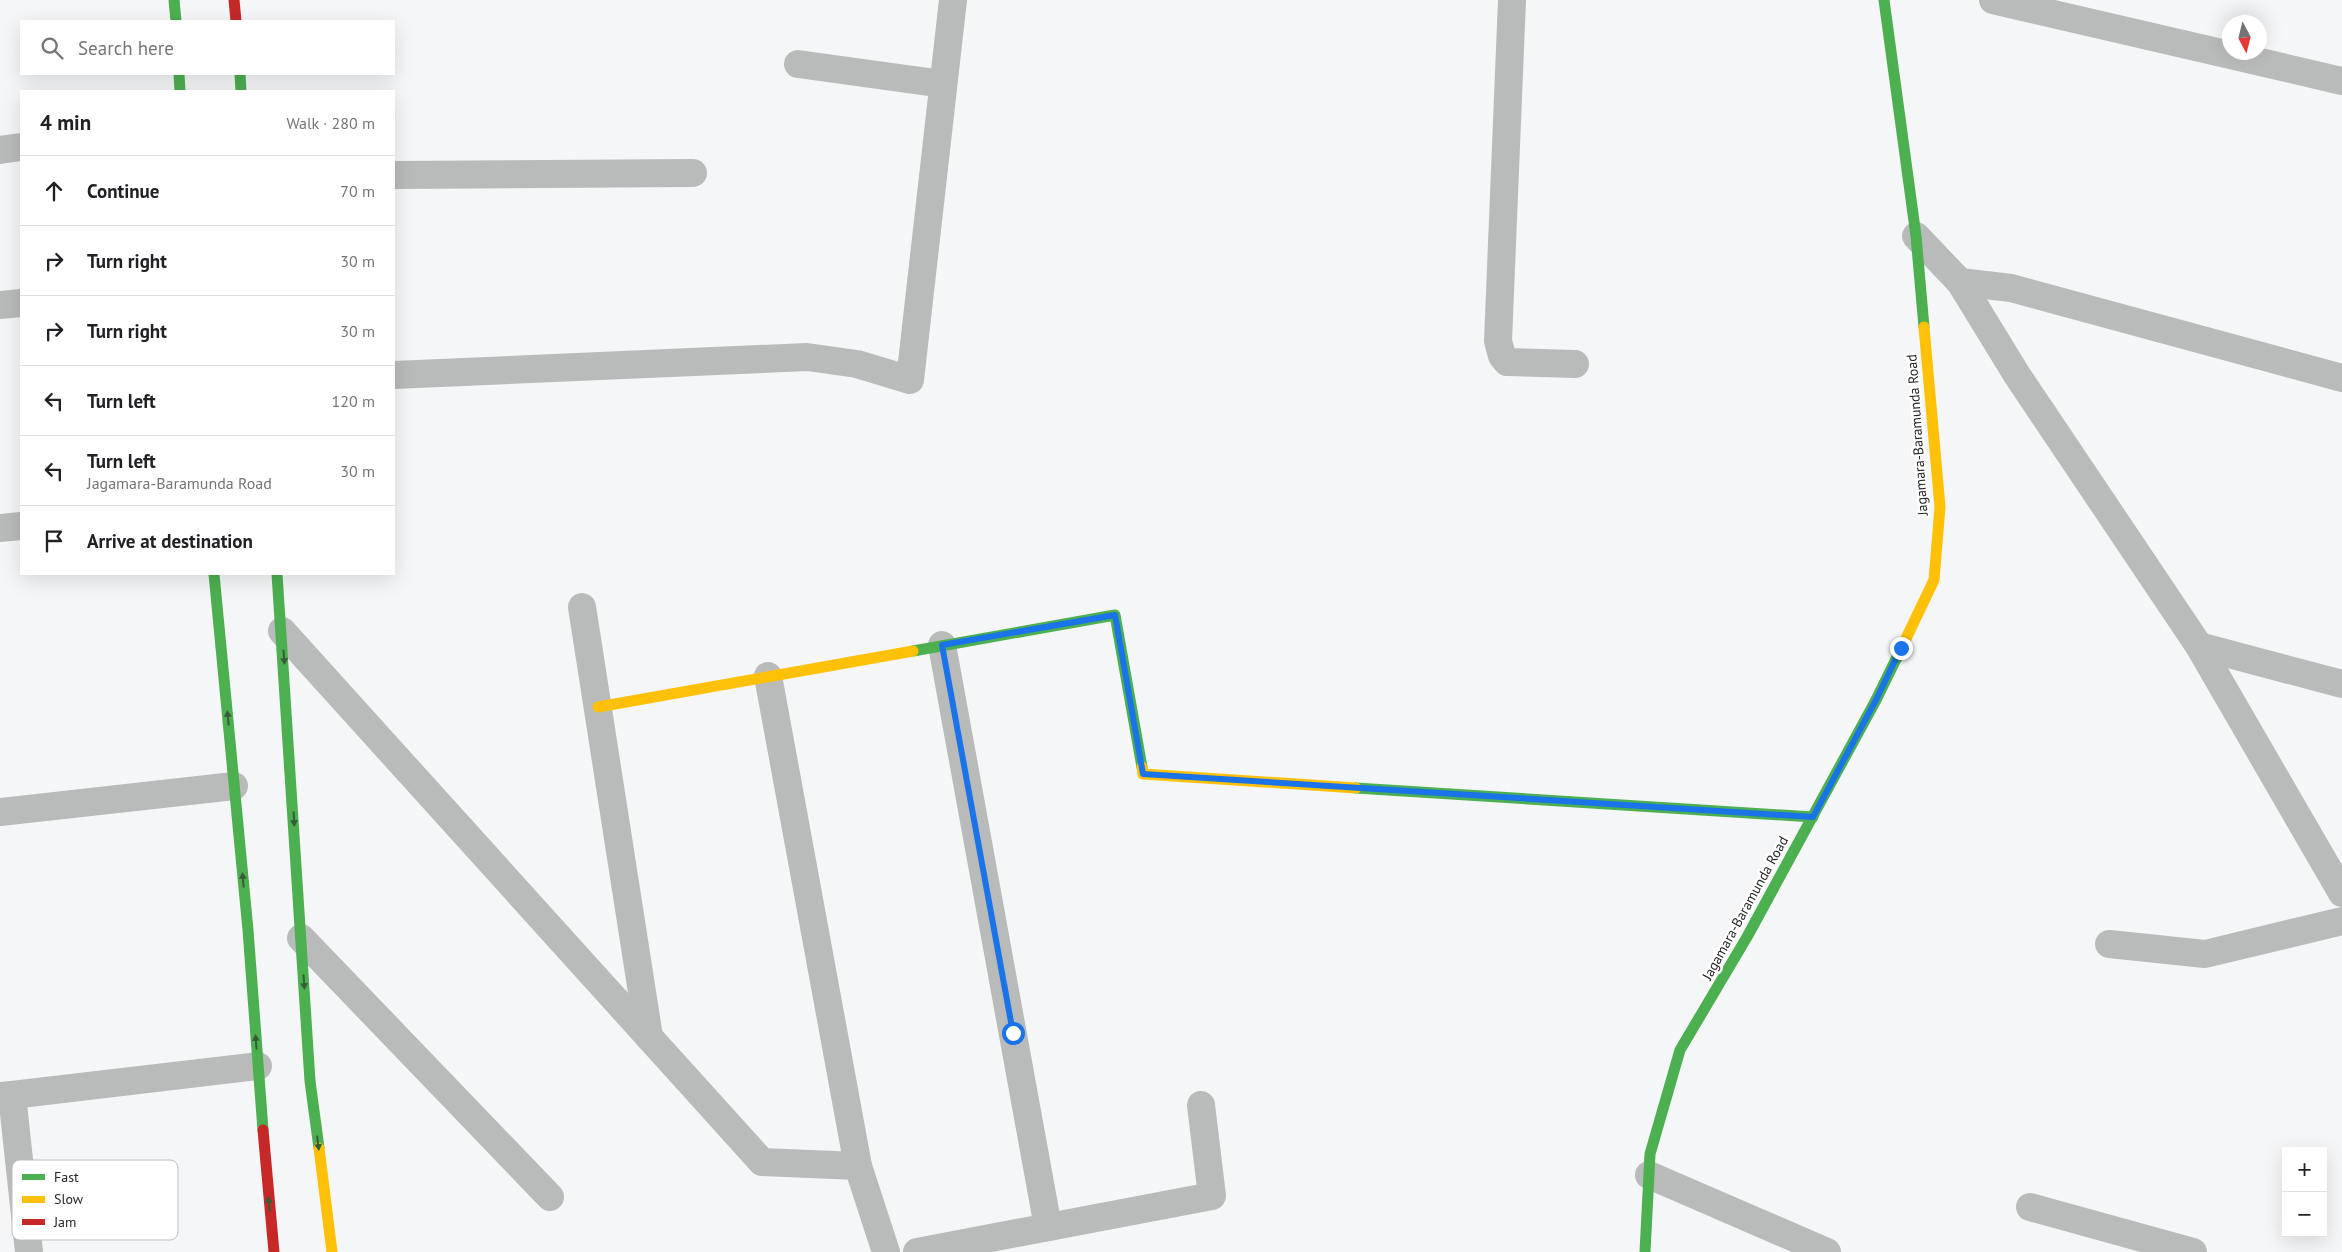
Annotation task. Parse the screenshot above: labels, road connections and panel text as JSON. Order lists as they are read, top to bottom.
{
  "streets": {
    "street": ["Jagamara-Baramunda Road"]
  },
  "legend": ["Fast", "Slow", "Jam"],
  "north": "bottom",
  "page": {
    "search": "Search here",
    "heading": ["4 min", "Walk · 280 m"],
    "list": [
      ["Continue", "70 m"],
      ["Turn right", "30 m"],
      ["Turn right", "30 m"],
      ["Turn left", "120 m"],
      ["Turn left", "Jagamara-Baramunda Road", "30 m"],
      "Arrive at destination"
    ],
    "map_buttons": ["+", "−"]
  }
}
